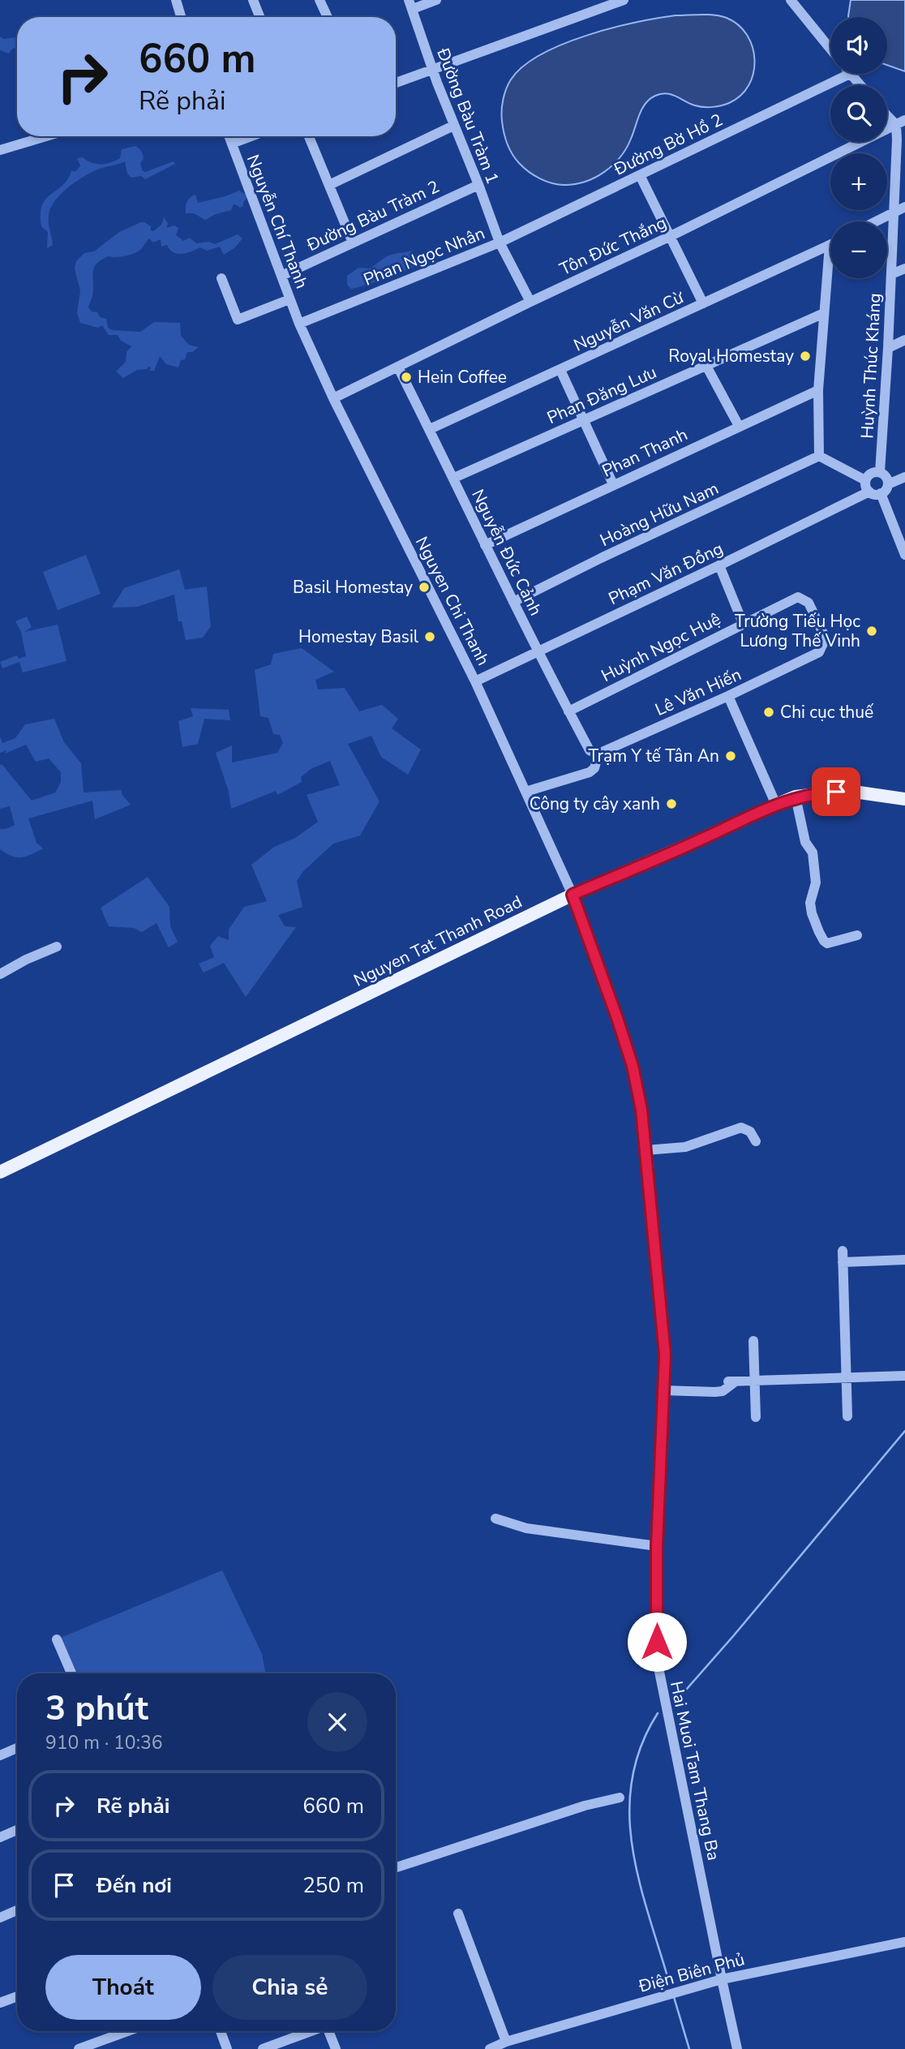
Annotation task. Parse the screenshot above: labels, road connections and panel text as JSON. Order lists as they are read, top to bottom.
{
  "streets": {
    "main road": ["Nguyen Tat Thanh Road"],
    "street": [
      "Đường Bàu Tràm 1",
      "Đường Bờ Hồ 2",
      "Đường Bàu Tràm 2",
      "Nguyễn Chí Thanh",
      "Tôn Đức Thắng",
      "Phan Ngọc Nhân",
      "Nguyễn Văn Cừ",
      "Huỳnh Thúc Kháng",
      "Phan Đăng Lưu",
      "Phan Thanh",
      "Hoàng Hữu Nam",
      "Nguyễn Đức Cảnh",
      "Phạm Văn Đồng",
      "Nguyen Chi Thanh",
      "Huỳnh Ngọc Huệ",
      "Lê Văn Hiến",
      "Hai Muoi Tam Thang Ba",
      "Điện Biên Phủ"
    ]
  },
  "crossings": [
    ["Đường Bàu Tràm 1", "Đường Bờ Hồ 2"],
    ["Đường Bàu Tràm 1", "Đường Bàu Tràm 2"],
    ["Đường Bàu Tràm 1", "Phan Ngọc Nhân"],
    ["Đường Bờ Hồ 2", "Phan Ngọc Nhân"],
    ["Đường Bàu Tràm 2", "Nguyễn Chí Thanh"],
    ["Nguyễn Chí Thanh", "Phan Ngọc Nhân"],
    ["Nguyễn Chí Thanh", "Nguyen Chi Thanh"],
    ["Tôn Đức Thắng", "Phan Ngọc Nhân"],
    ["Tôn Đức Thắng", "Huỳnh Thúc Kháng"],
    ["Tôn Đức Thắng", "Nguyễn Đức Cảnh"],
    ["Tôn Đức Thắng", "Nguyen Chi Thanh"],
    ["Phan Ngọc Nhân", "Nguyen Chi Thanh"],
    ["Nguyễn Văn Cừ", "Nguyễn Đức Cảnh"],
    ["Huỳnh Thúc Kháng", "Phạm Văn Đồng"],
    ["Phan Đăng Lưu", "Nguyễn Đức Cảnh"],
    ["Phan Thanh", "Nguyễn Đức Cảnh"],
    ["Hoàng Hữu Nam", "Nguyễn Đức Cảnh"],
    ["Nguyễn Đức Cảnh", "Phạm Văn Đồng"],
    ["Nguyễn Đức Cảnh", "Huỳnh Ngọc Huệ"],
    ["Nguyễn Đức Cảnh", "Lê Văn Hiến"],
    ["Phạm Văn Đồng", "Nguyen Chi Thanh"],
    ["Nguyen Chi Thanh", "Nguyen Tat Thanh Road"],
    ["Nguyen Chi Thanh", "Hai Muoi Tam Thang Ba"],
    ["Huỳnh Ngọc Huệ", "Lê Văn Hiến"],
    ["Nguyen Tat Thanh Road", "Hai Muoi Tam Thang Ba"],
    ["Hai Muoi Tam Thang Ba", "Điện Biên Phủ"]
  ],
  "places": [
    "Royal Homestay",
    "Hein Coffee",
    "Basil Homestay",
    "Trường Tiếu Học Lương Thế Vinh",
    "Homestay Basil",
    "Chi cục thuế",
    "Trạm Y tế Tân An",
    "Công ty cây xanh"
  ],
  "page": {
    "map_buttons": ["+", "−"],
    "turn": ["660 m", "Rẽ phải"],
    "heading": ["3 phút", "910 m · 10:36"],
    "list": [
      {
        "name": "Rẽ phải",
        "value": "660 m"
      },
      {
        "name": "Đến nơi",
        "value": "250 m"
      }
    ],
    "buttons": ["Thoát", "Chia sẻ"]
  }
}
